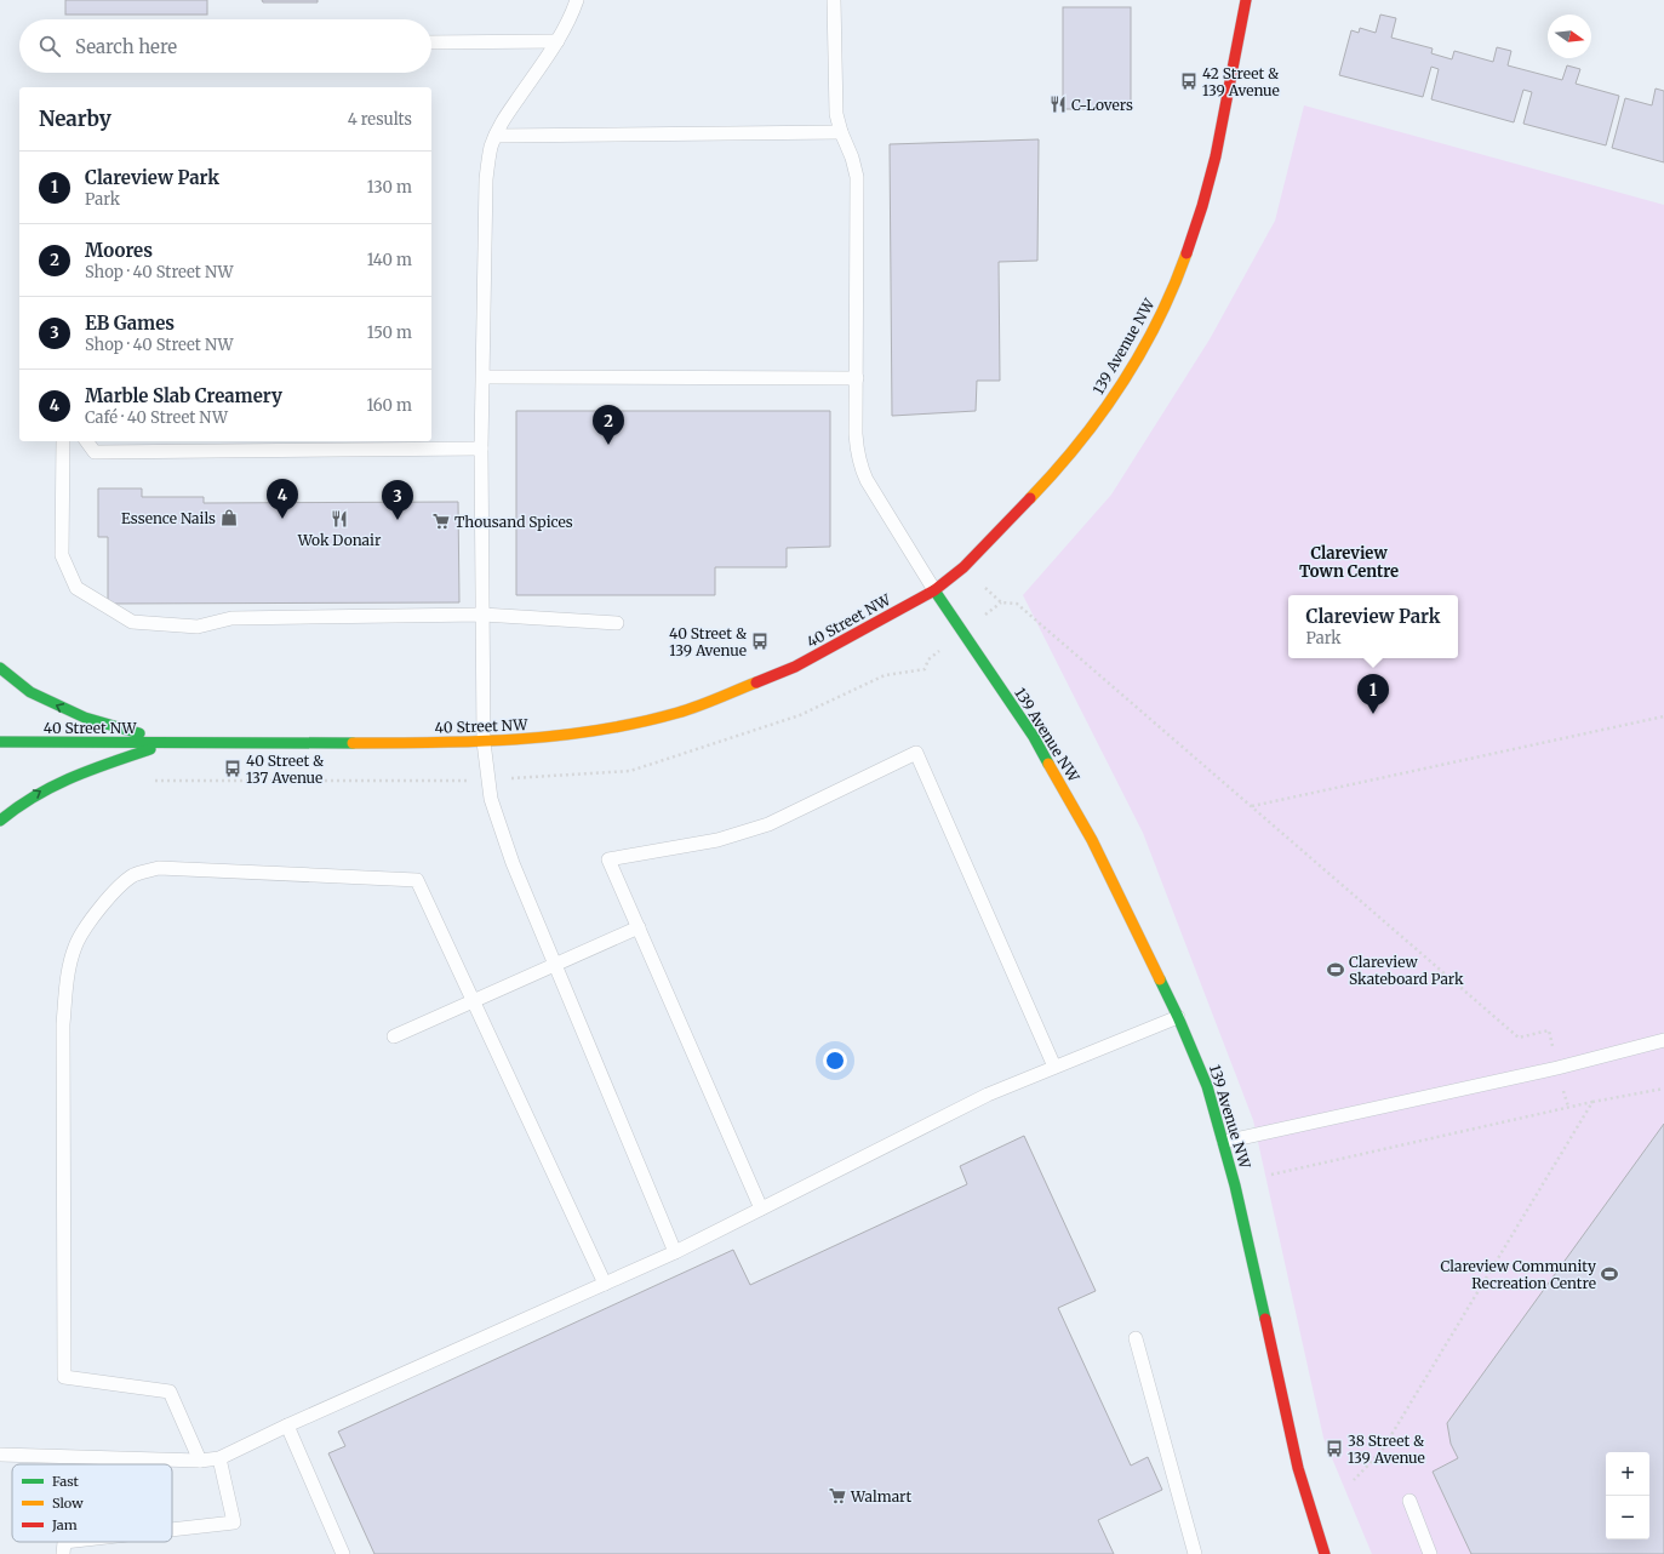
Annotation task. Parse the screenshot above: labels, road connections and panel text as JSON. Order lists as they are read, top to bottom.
{
  "streets": {
    "street": ["139 Avenue NW", "40 Street NW"]
  },
  "crossings": [
    ["139 Avenue NW", "40 Street NW"]
  ],
  "districts": ["Clareview Town Centre"],
  "places": {
    "bus stop": [
      "42 Street & 139 Avenue",
      "40 Street & 139 Avenue",
      "40 Street & 137 Avenue",
      "38 Street & 139 Avenue"
    ],
    "restaurant": ["C-Lovers", "Wok Donair"],
    "shop": ["Essence Nails"],
    "supermarket": ["Thousand Spices", "Walmart"],
    "sports": ["Clareview Skateboard Park", "Clareview Community Recreation Centre"]
  },
  "legend": ["Fast", "Slow", "Jam"],
  "north": "right",
  "page": {
    "search": "Search here",
    "heading": ["Nearby", "4 results"],
    "list": [
      {
        "mark": "1",
        "name": "Clareview Park",
        "note": "Park",
        "value": "130 m"
      },
      {
        "mark": "2",
        "name": "Moores",
        "note": "Shop · 40 Street NW",
        "value": "140 m"
      },
      {
        "mark": "3",
        "name": "EB Games",
        "note": "Shop · 40 Street NW",
        "value": "150 m"
      },
      {
        "mark": "4",
        "name": "Marble Slab Creamery",
        "note": "Café · 40 Street NW",
        "value": "160 m"
      }
    ],
    "pins": [
      "2",
      "4",
      "3",
      "1"
    ],
    "popup": ["Clareview Park", "Park"],
    "map_buttons": ["+", "−"]
  }
}
